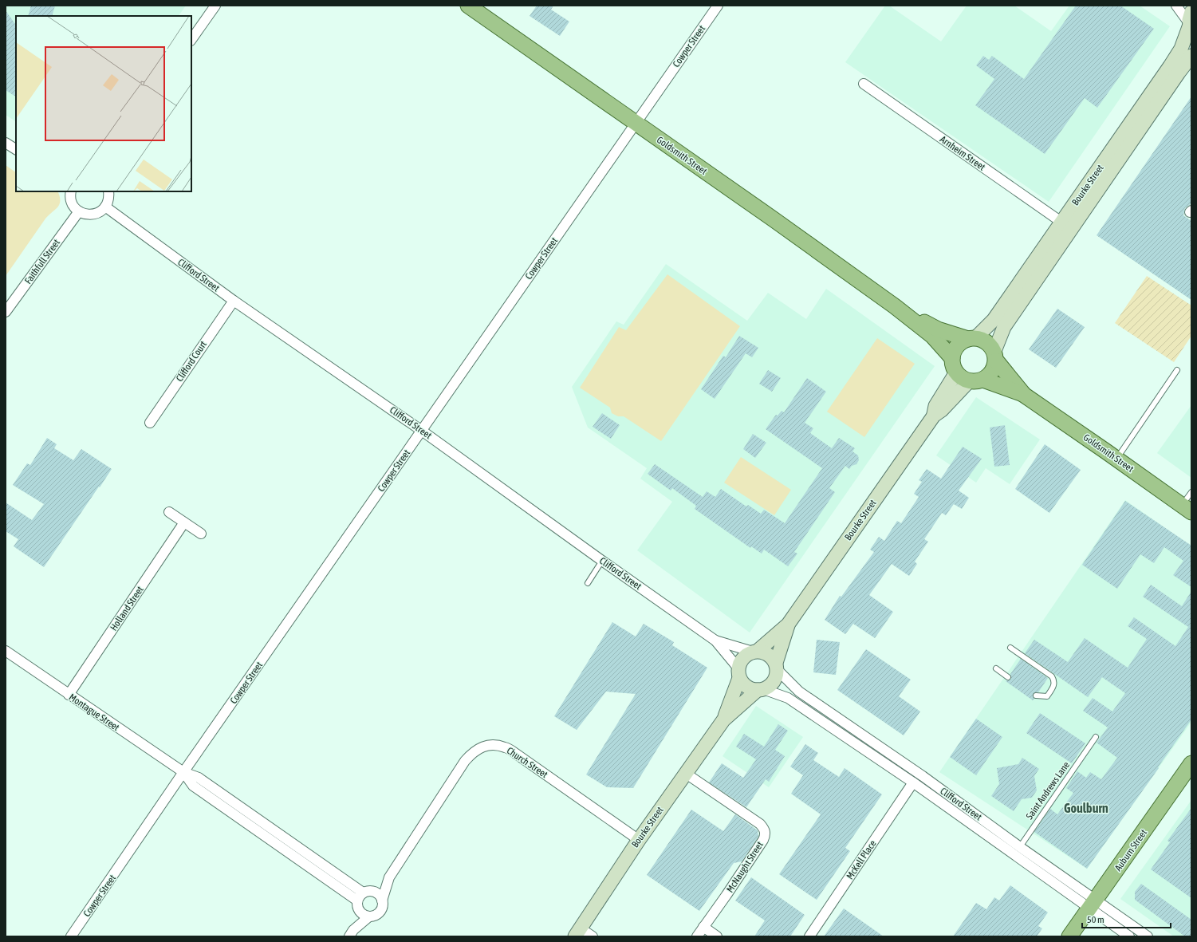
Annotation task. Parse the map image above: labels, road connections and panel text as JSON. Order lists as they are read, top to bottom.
{
  "streets": {
    "main road": ["Goldsmith Street", "Bourke Street", "Auburn Street"],
    "street": [
      "Cowper Street",
      "Arnheim Street",
      "Faithfull Street",
      "Clifford Street",
      "Clifford Court",
      "Holland Street",
      "Montague Street",
      "Church Street",
      "McKell Place",
      "McNaught Street"
    ],
    "lane": ["Saint Andrews Lane"]
  },
  "crossings": [
    ["Cowper Street", "Goldsmith Street"],
    ["Cowper Street", "Clifford Street"],
    ["Cowper Street", "Montague Street"],
    ["Arnheim Street", "Bourke Street"],
    ["Goldsmith Street", "Bourke Street"],
    ["Bourke Street", "Clifford Street"],
    ["Bourke Street", "Church Street"],
    ["Bourke Street", "McNaught Street"],
    ["Clifford Street", "Clifford Court"],
    ["Clifford Street", "Saint Andrews Lane"],
    ["Clifford Street", "Auburn Street"],
    ["Clifford Street", "McKell Place"],
    ["Holland Street", "Montague Street"],
    ["Montague Street", "Church Street"]
  ],
  "districts": ["Goulburn"],
  "scale_bar": "50 m"
}
